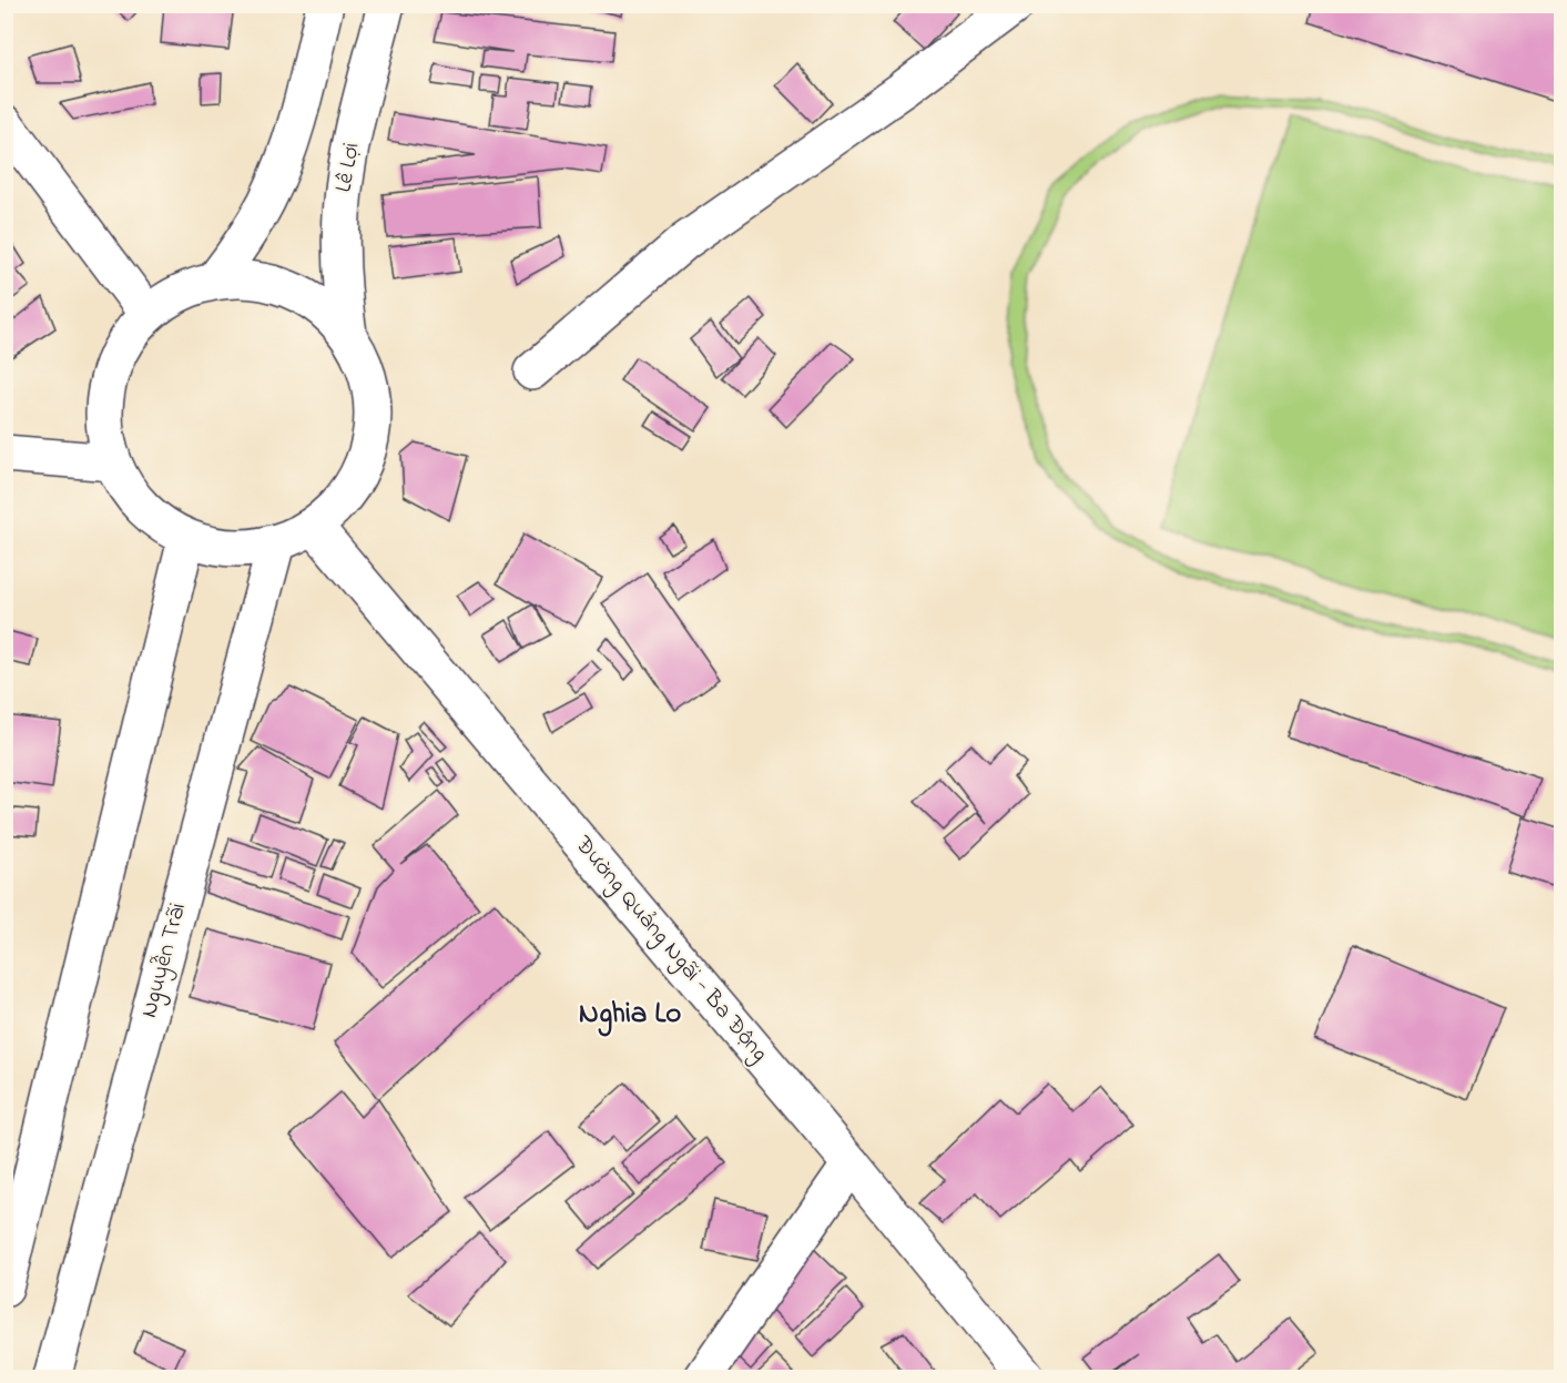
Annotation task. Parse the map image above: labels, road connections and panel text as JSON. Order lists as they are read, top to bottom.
{
  "streets": {
    "main road": ["Lê Lợi", "Đường Quảng Ngãi - Ba Động", "Nguyễn Trãi"]
  },
  "districts": ["Nghia Lo"]
}
